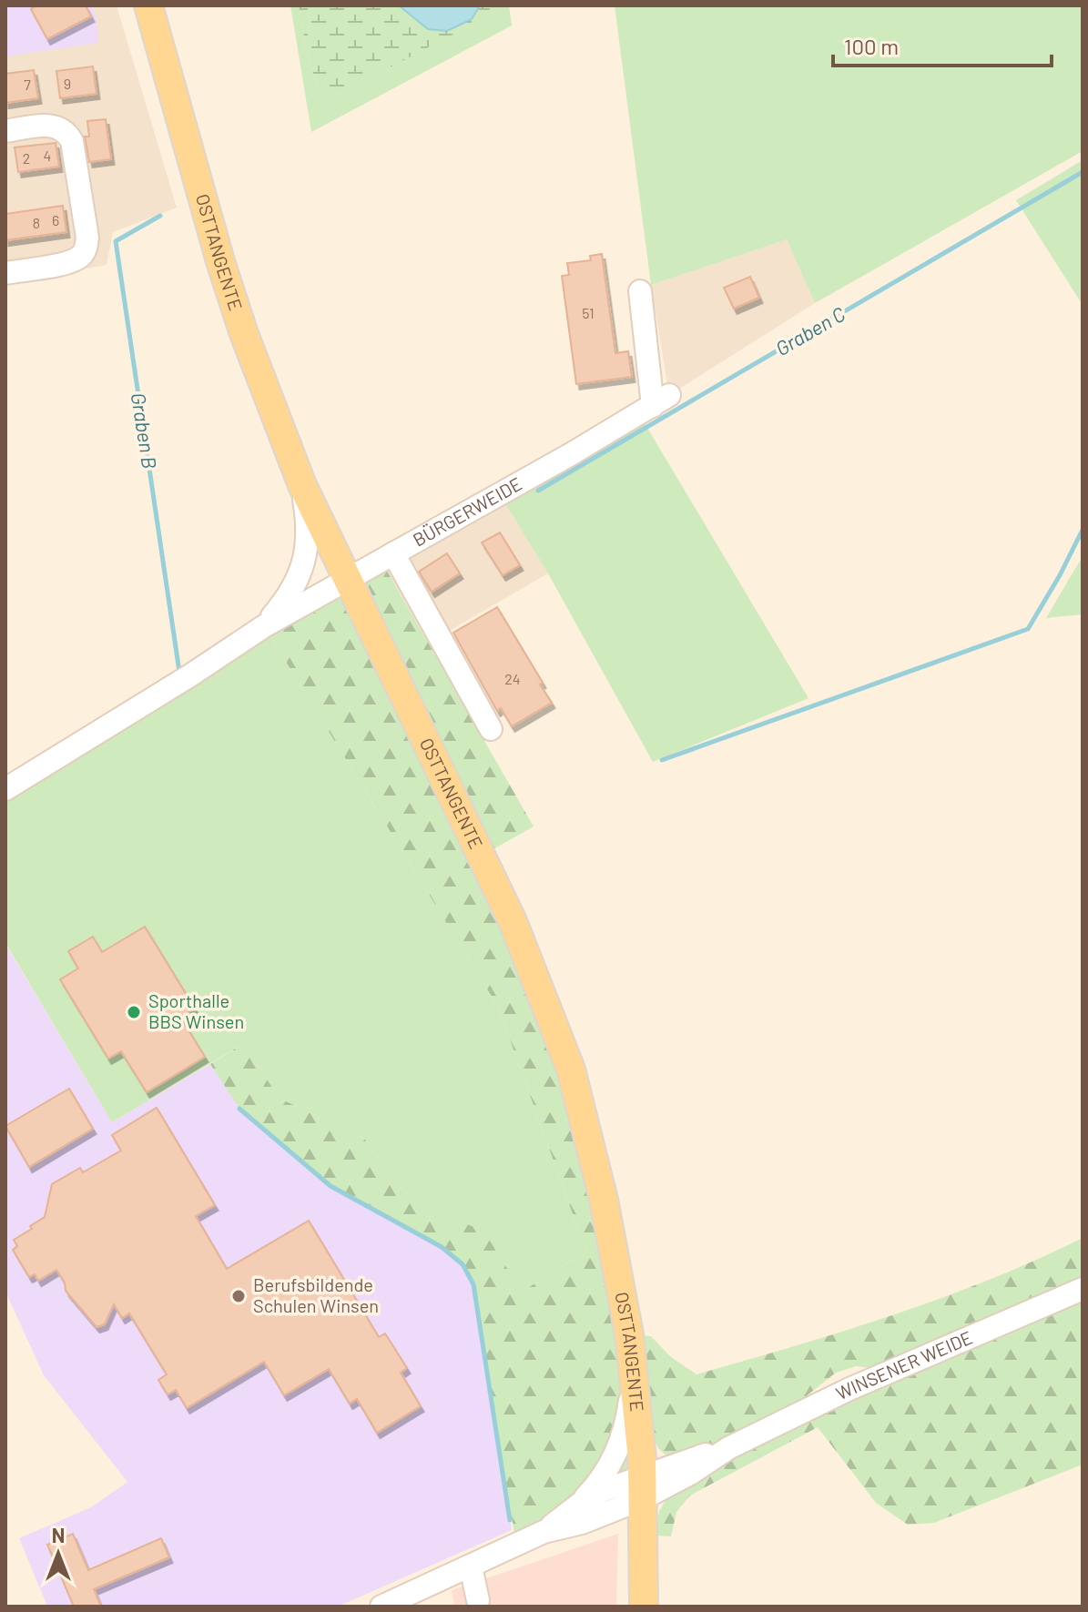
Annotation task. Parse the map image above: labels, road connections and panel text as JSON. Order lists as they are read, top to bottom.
{
  "streets": {
    "main road": ["OSTTANGENTE"],
    "street": ["BÜRGERWEIDE", "WINSENER WEIDE"]
  },
  "crossings": [
    ["OSTTANGENTE", "BÜRGERWEIDE"],
    ["OSTTANGENTE", "WINSENER WEIDE"]
  ],
  "water": ["Graben C", "Graben B"],
  "places": ["Sporthalle BBS Winsen", "Berufsbildende Schulen Winsen"],
  "house_numbers": [
    "9",
    "7",
    "4",
    "2",
    "6",
    "8",
    "51",
    "24"
  ],
  "scale_bar": "100 m",
  "north": "top"
}
